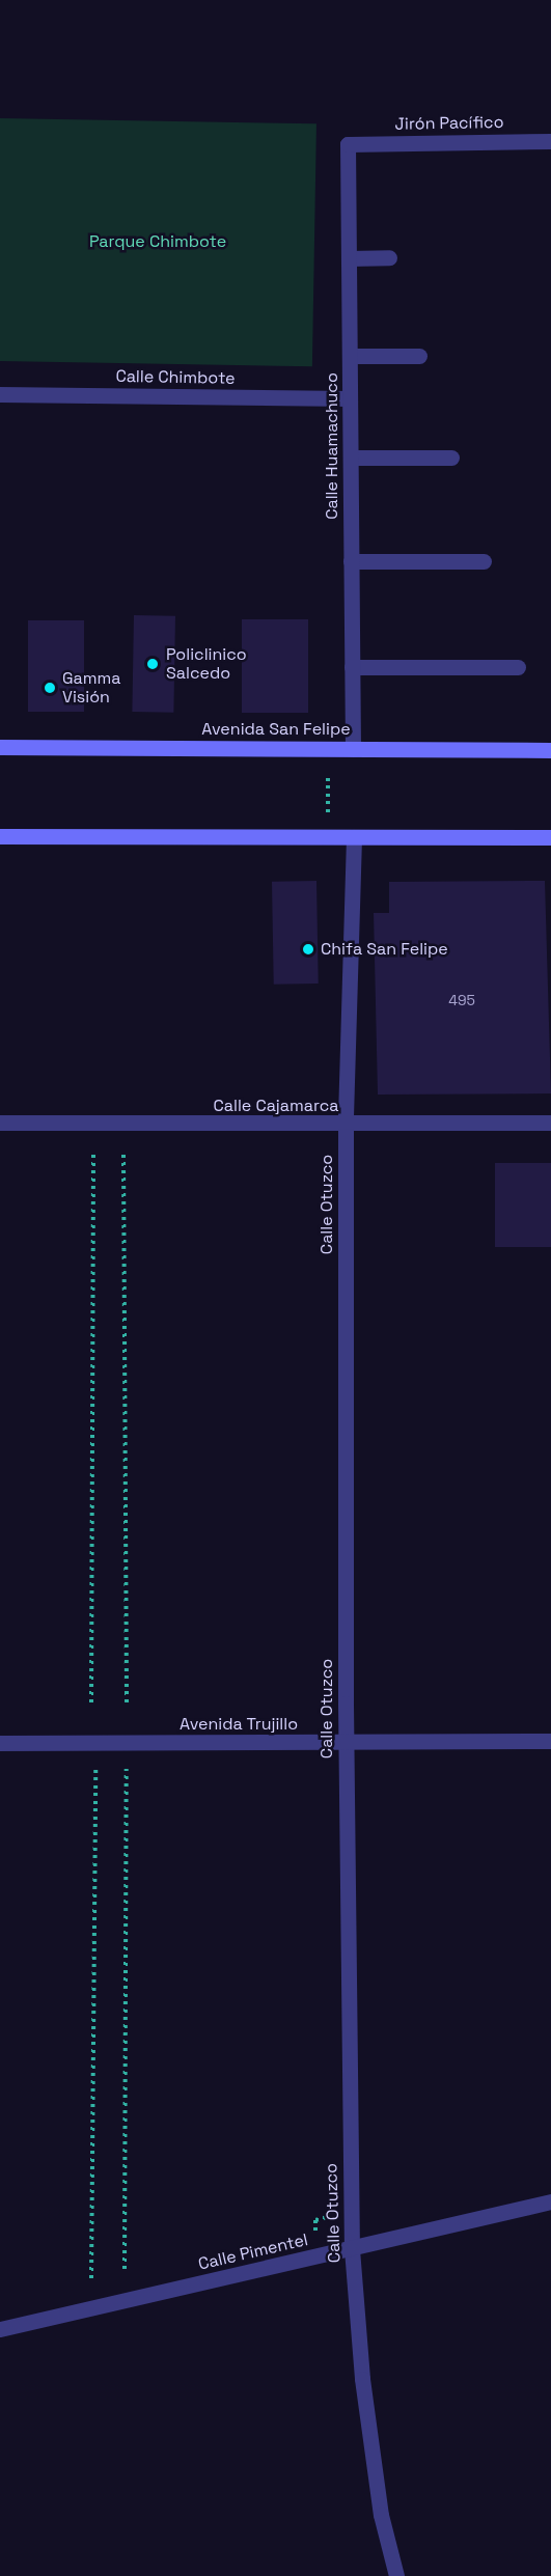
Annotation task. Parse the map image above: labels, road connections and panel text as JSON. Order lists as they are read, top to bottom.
{
  "streets": {
    "main road": ["Avenida San Felipe"],
    "street": [
      "Jirón Pacífico",
      "Calle Chimbote",
      "Calle Huamachuco",
      "Calle Cajamarca",
      "Calle Otuzco",
      "Avenida Trujillo",
      "Calle Pimentel"
    ]
  },
  "crossings": [
    ["Jirón Pacífico", "Calle Huamachuco"],
    ["Calle Chimbote", "Calle Huamachuco"],
    ["Calle Huamachuco", "Avenida San Felipe"],
    ["Calle Cajamarca", "Calle Otuzco"],
    ["Calle Otuzco", "Avenida Trujillo"],
    ["Calle Otuzco", "Calle Pimentel"]
  ],
  "parks": ["Parque Chimbote"],
  "places": ["Policlinico Salcedo", "Gamma Visión", "Chifa San Felipe"],
  "house_numbers": ["495"]
}
